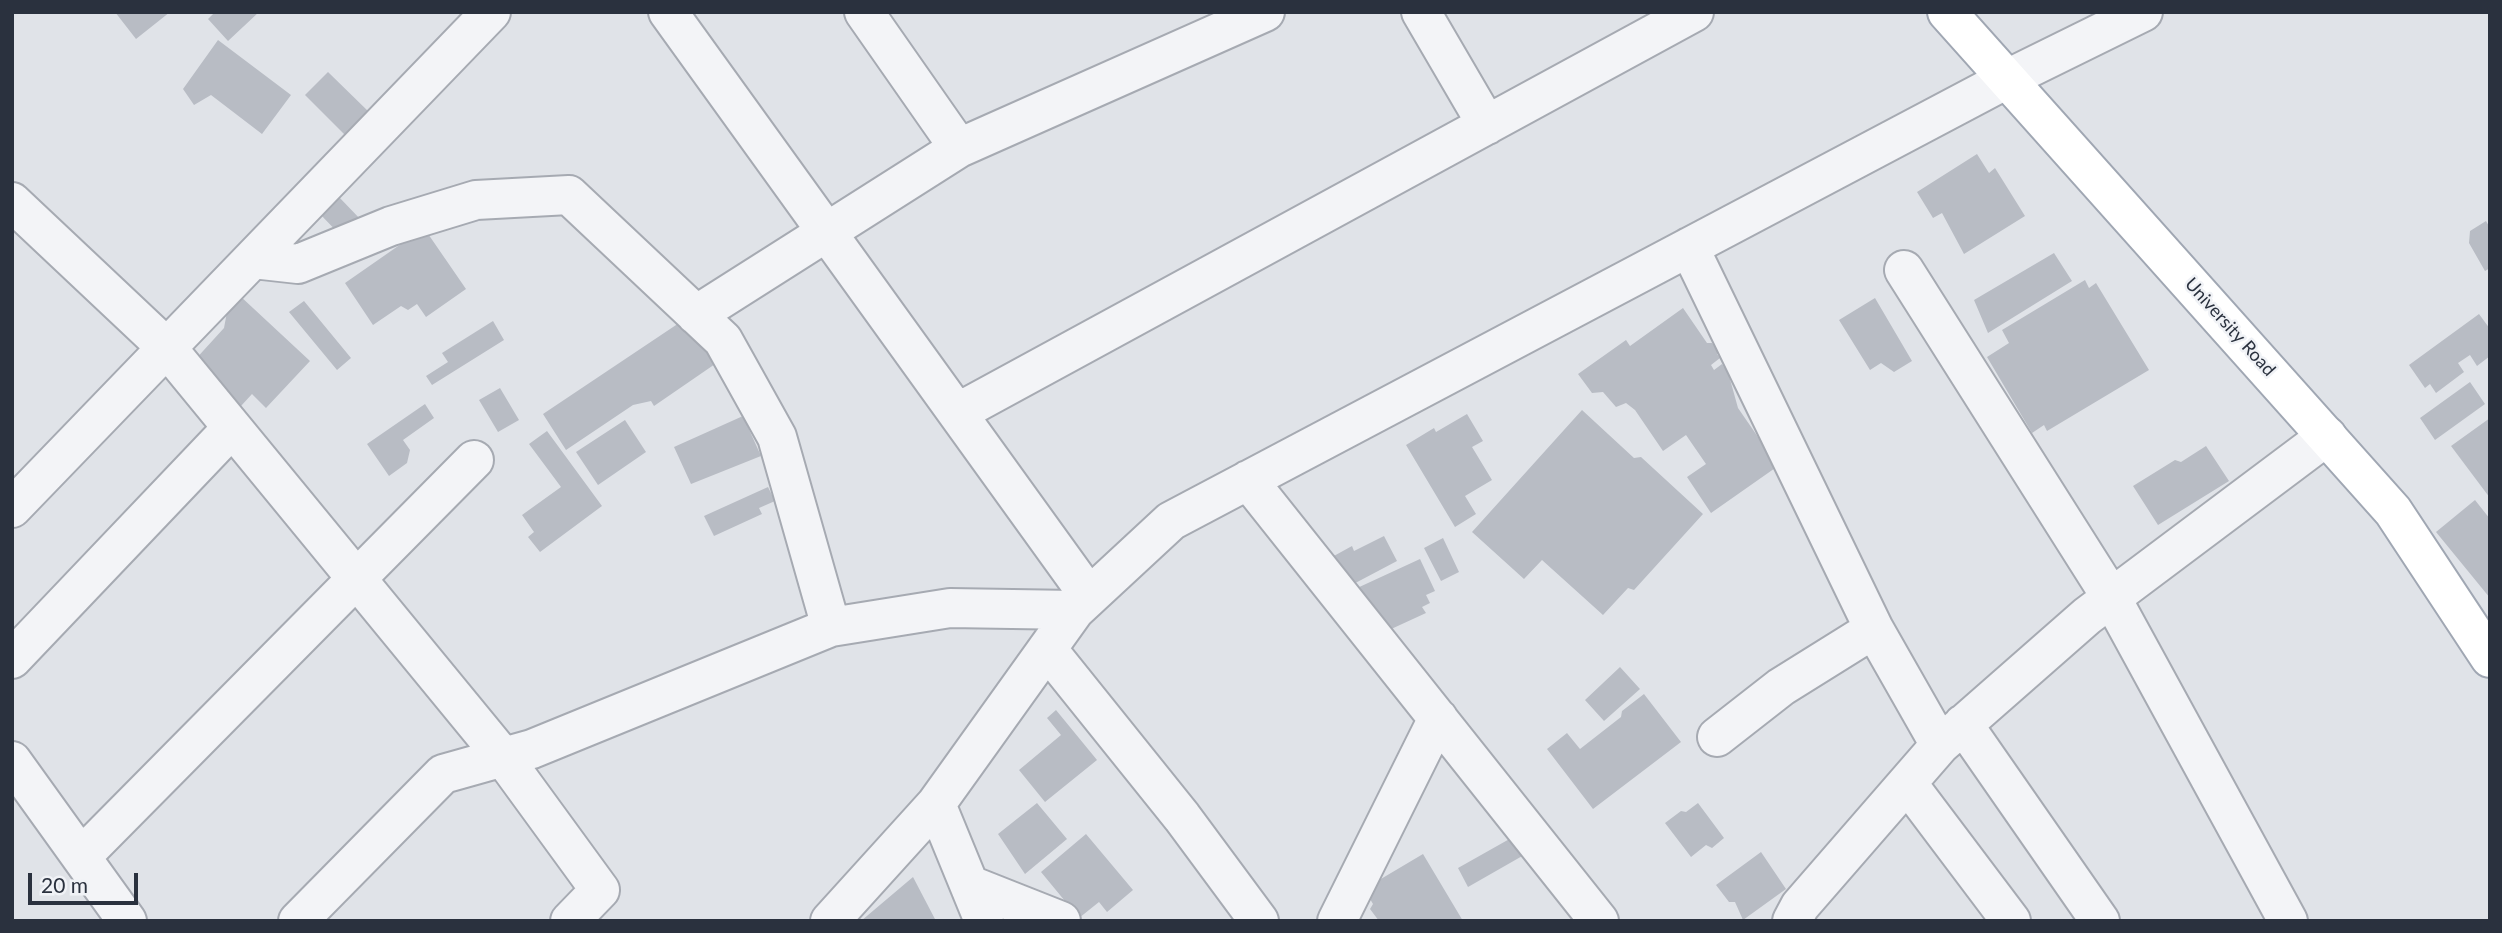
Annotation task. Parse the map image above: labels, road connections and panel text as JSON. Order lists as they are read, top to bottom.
{
  "streets": {
    "main road": ["University Road"]
  },
  "scale_bar": "20 m"
}
